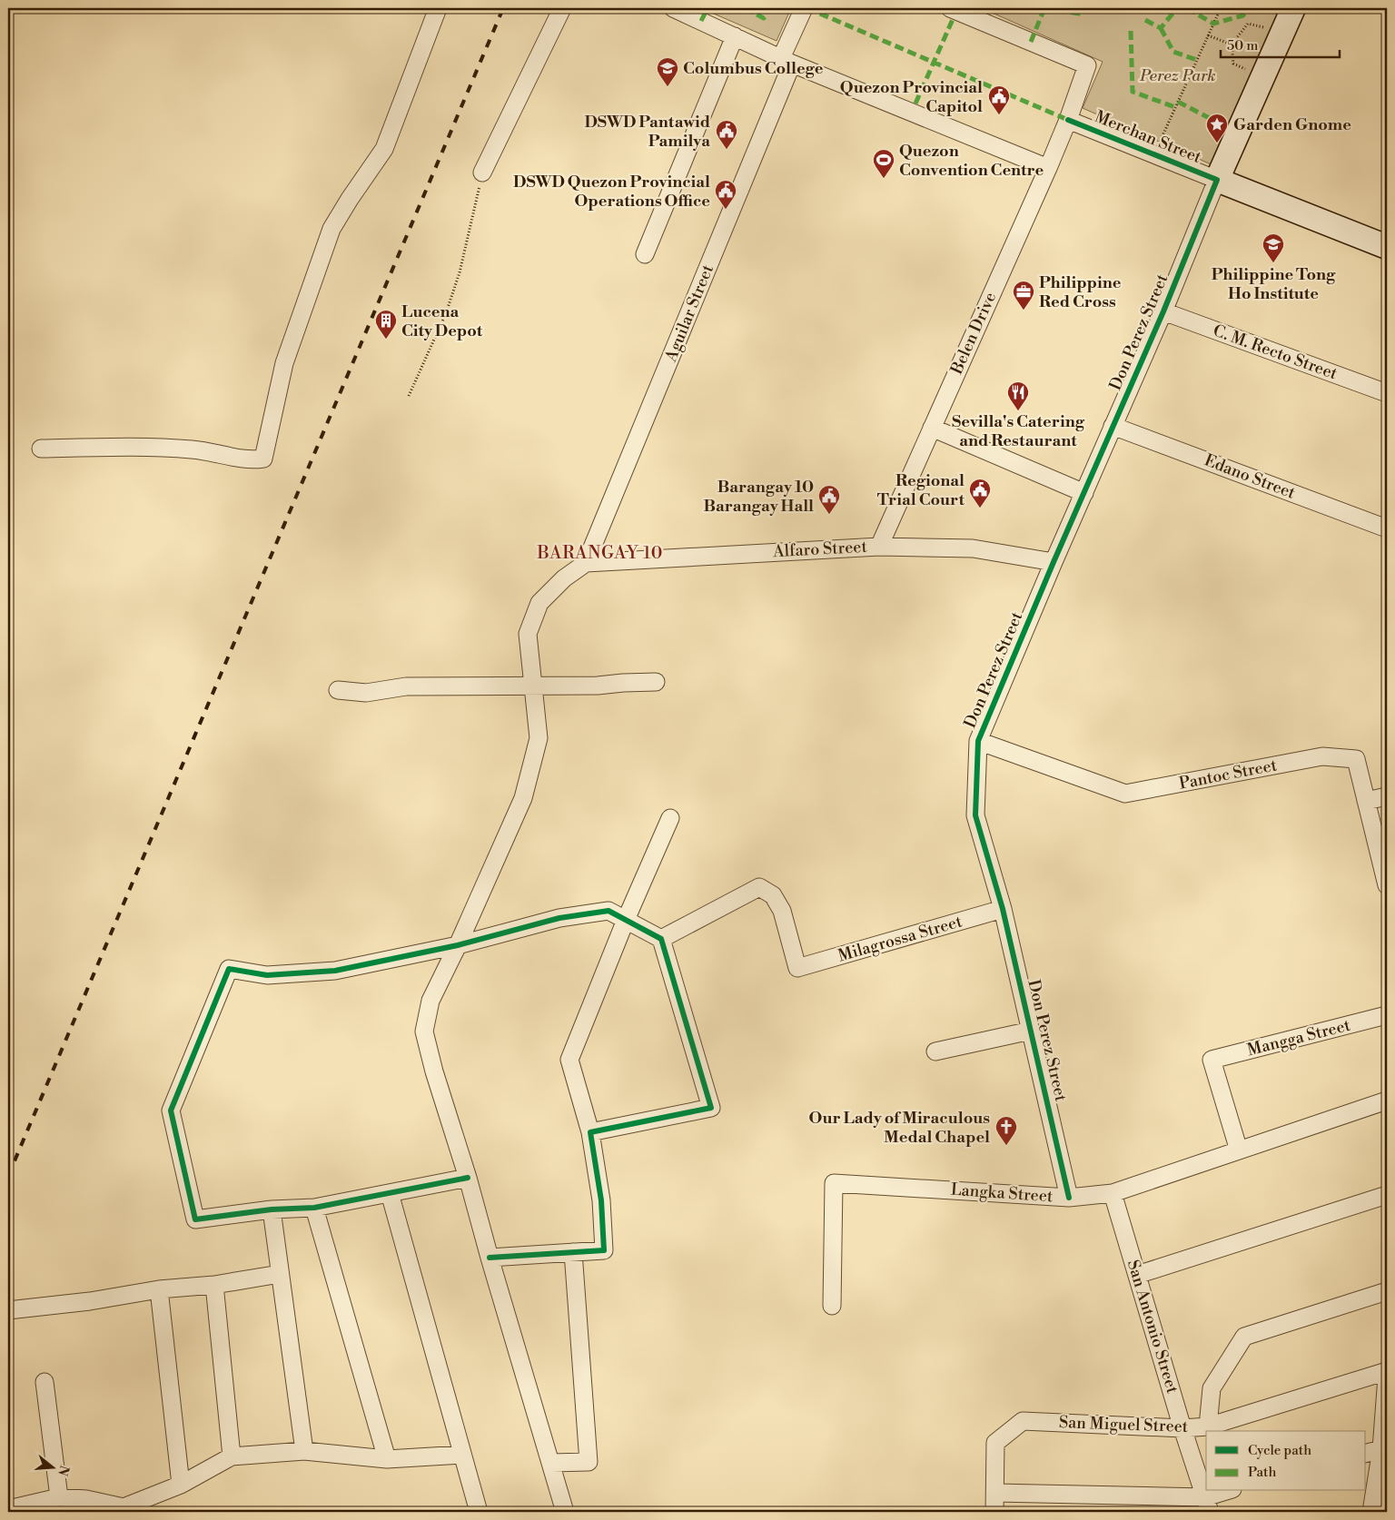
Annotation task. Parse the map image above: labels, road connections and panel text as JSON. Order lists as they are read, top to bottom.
{
  "streets": {
    "main road": ["Merchan Street", "Don Perez Street"],
    "street": [
      "Aguilar Street",
      "Belen Drive",
      "C. M. Recto Street",
      "Edano Street",
      "Alfaro Street",
      "Pantoc Street",
      "Milagrossa Street",
      "Mangga Street",
      "Langka Street",
      "San Antonio Street",
      "San Miguel Street"
    ]
  },
  "crossings": [
    ["Merchan Street", "Don Perez Street"],
    ["Merchan Street", "Belen Drive"],
    ["Aguilar Street", "Alfaro Street"],
    ["Don Perez Street", "C. M. Recto Street"],
    ["Don Perez Street", "Edano Street"],
    ["Don Perez Street", "Alfaro Street"],
    ["Don Perez Street", "Pantoc Street"],
    ["Don Perez Street", "Milagrossa Street"],
    ["Don Perez Street", "Langka Street"],
    ["Belen Drive", "Alfaro Street"],
    ["Mangga Street", "Langka Street"],
    ["Langka Street", "San Antonio Street"],
    ["San Antonio Street", "San Miguel Street"]
  ],
  "districts": ["BARANGAY 10"],
  "parks": ["Perez Park"],
  "places": {
    "school or university": ["Columbus College", "Philippine Tong Ho Institute"],
    "public building": [
      "Quezon Provincial Capitol",
      "DSWD Pantawid Pamilya",
      "DSWD Quezon Provincial Operations Office",
      "Regional Trial Court",
      "Barangay 10 Barangay Hall"
    ],
    "place": ["Garden Gnome"],
    "sports": ["Quezon Convention Centre"],
    "office": ["Philippine Red Cross"],
    "building": ["Lucena City Depot"],
    "restaurant": ["Sevilla's Catering and Restaurant"],
    "church": ["Our Lady of Miraculous Medal Chapel"]
  },
  "legend": ["Cycle path", "Path"],
  "scale_bar": "50 m",
  "north": "right"
}
